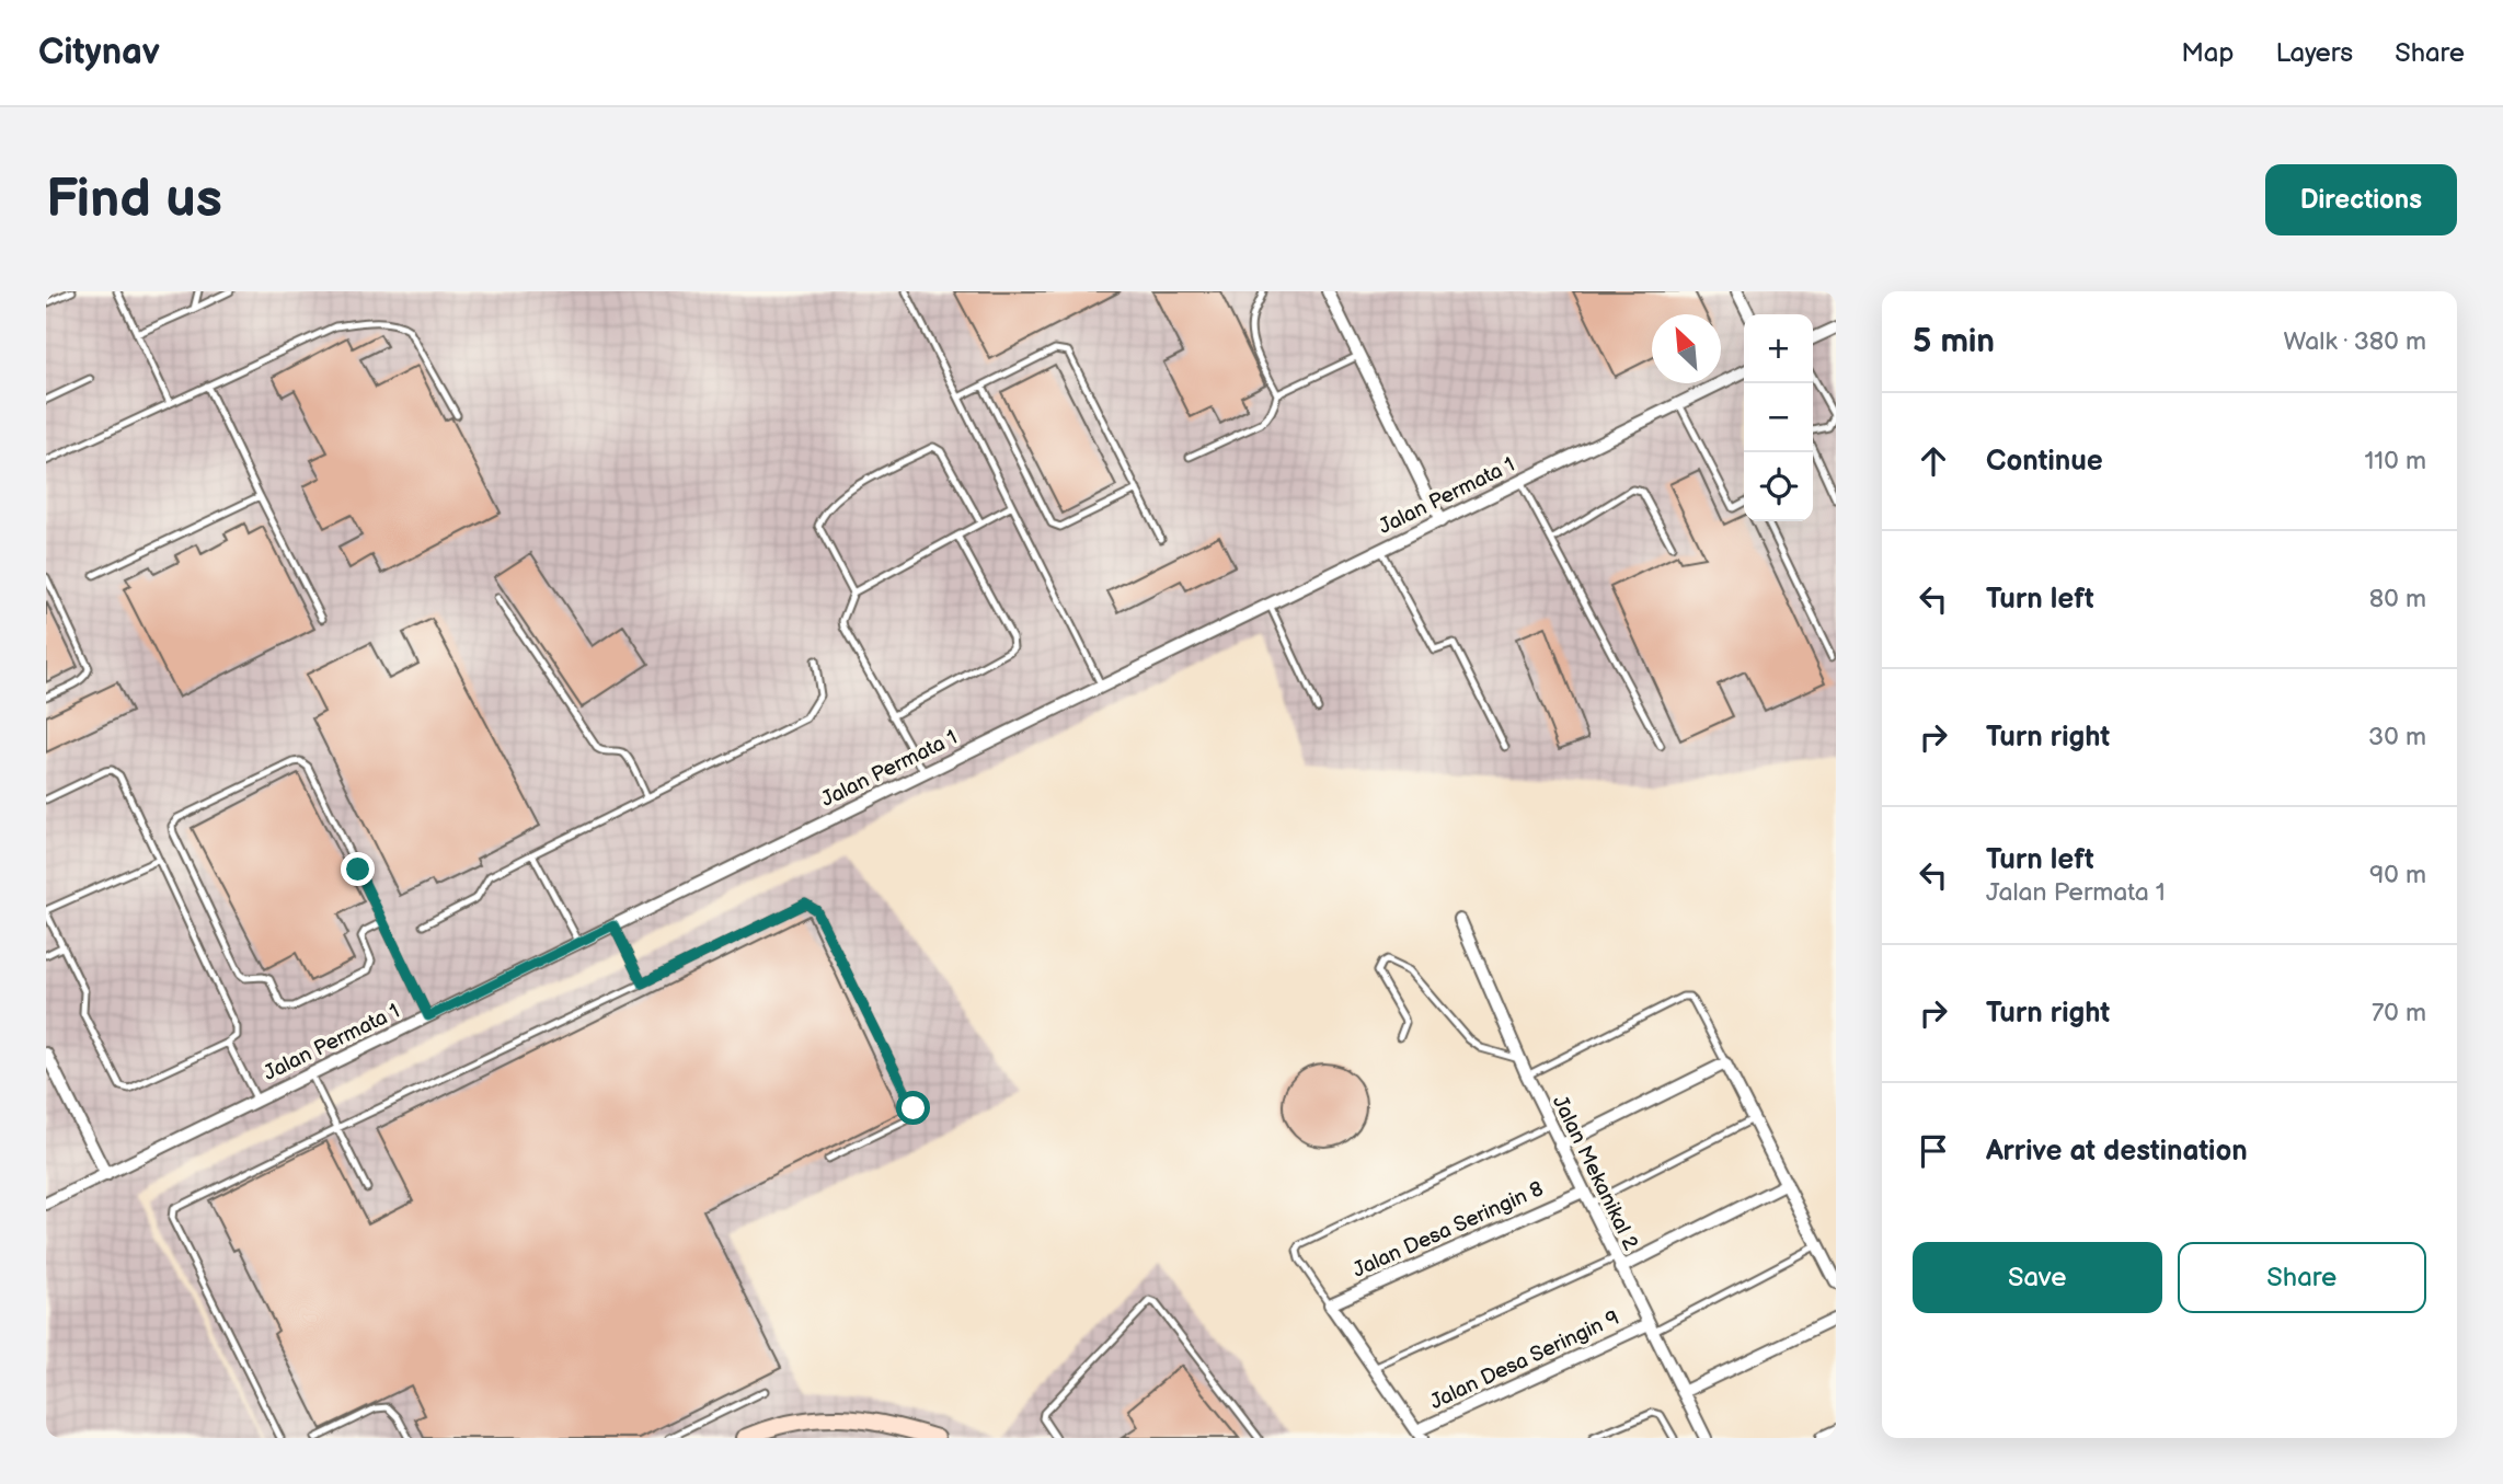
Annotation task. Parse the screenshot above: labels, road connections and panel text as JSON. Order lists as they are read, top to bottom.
{
  "streets": {
    "street": [
      "Jalan Permata 1",
      "Jalan Mekanikal 2",
      "Jalan Desa Seringin 8",
      "Jalan Desa Seringin 9"
    ]
  },
  "crossings": [
    ["Jalan Mekanikal 2", "Jalan Desa Seringin 8"],
    ["Jalan Mekanikal 2", "Jalan Desa Seringin 9"]
  ],
  "north": "top left",
  "page": {
    "header": "Citynav",
    "nav": ["Map", "Layers", "Share"],
    "buttons": [
      "Directions",
      ["Save", "Share"]
    ],
    "title": "Find us",
    "heading": ["5 min", "Walk · 380 m"],
    "map_buttons": ["+", "−"],
    "list": [
      ["Continue", "110 m"],
      ["Turn left", "80 m"],
      ["Turn right", "30 m"],
      ["Turn left", "Jalan Permata 1", "90 m"],
      ["Turn right", "70 m"],
      "Arrive at destination"
    ]
  }
}
